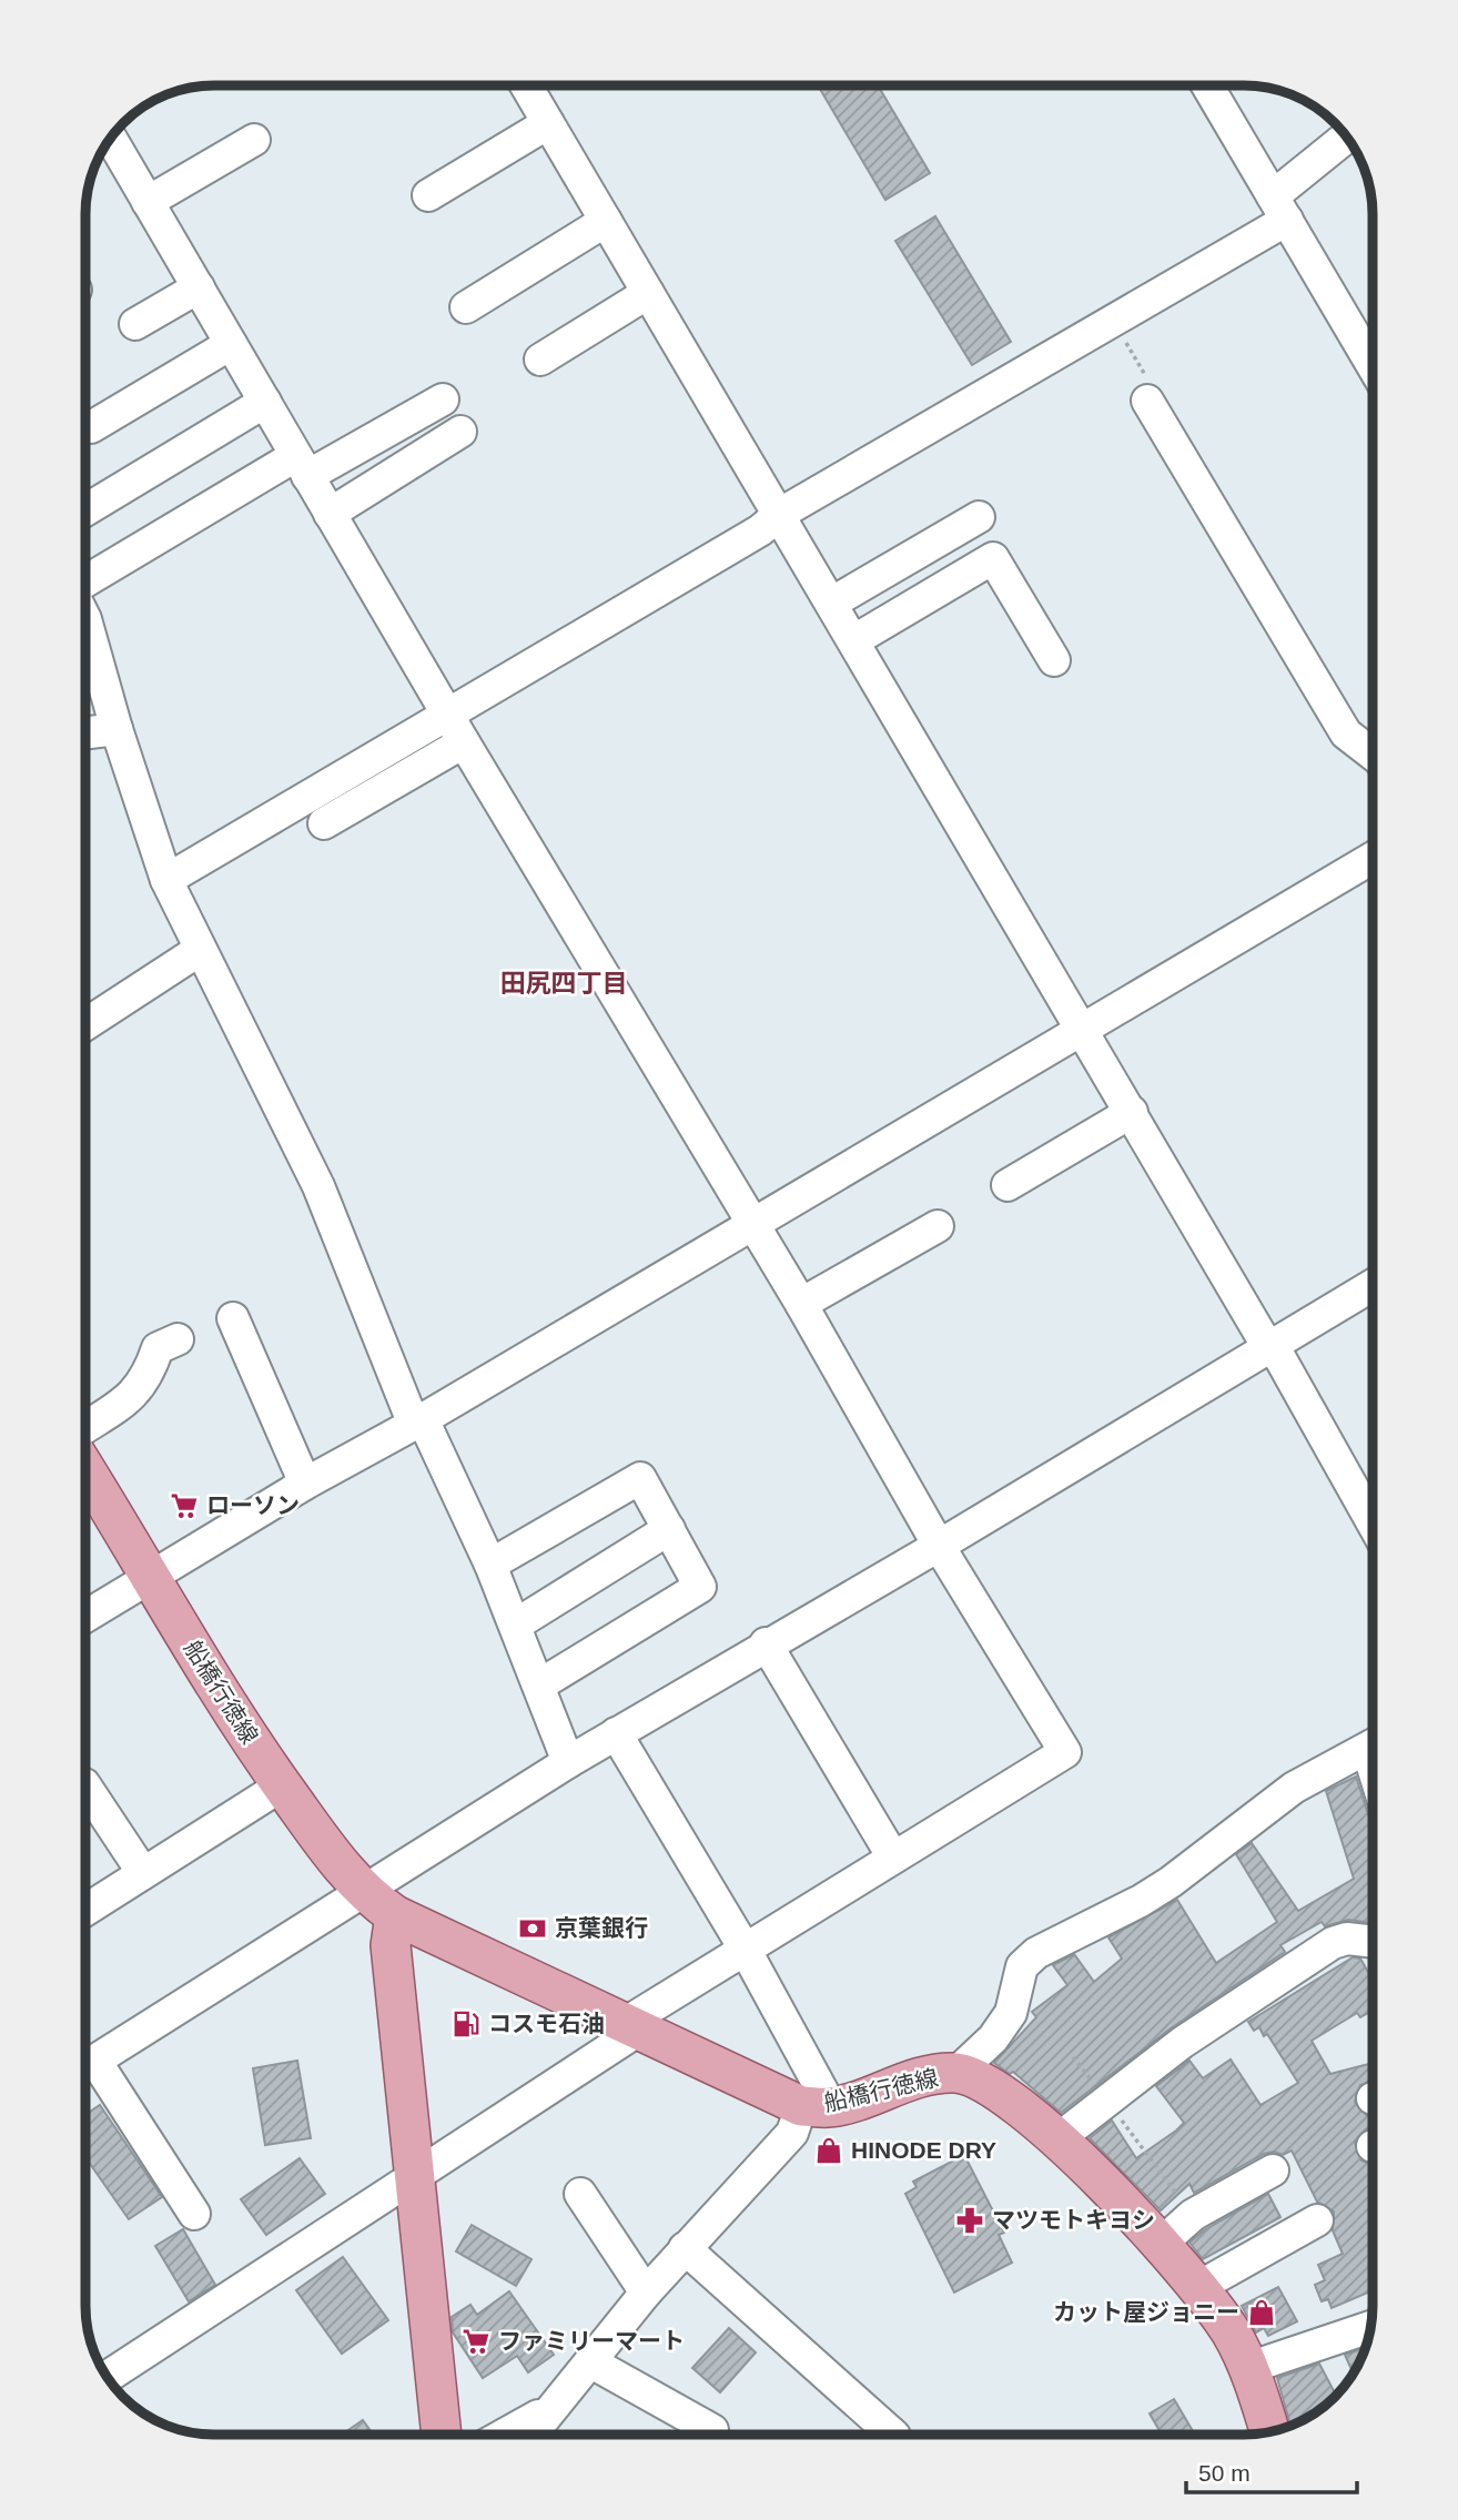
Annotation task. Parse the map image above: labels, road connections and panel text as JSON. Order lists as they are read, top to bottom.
{
  "streets": {
    "main road": ["船橋行徳線"]
  },
  "districts": ["田尻四丁目"],
  "places": {
    "supermarket": ["ローソン", "ファミリーマート"],
    "bank": ["京葉銀行"],
    "fuel station": ["コスモ石油"],
    "shop": ["HINODE DRY", "カット屋ジョニー"],
    "pharmacy": ["マツモトキヨシ"]
  },
  "scale_bar": "50 m"
}
